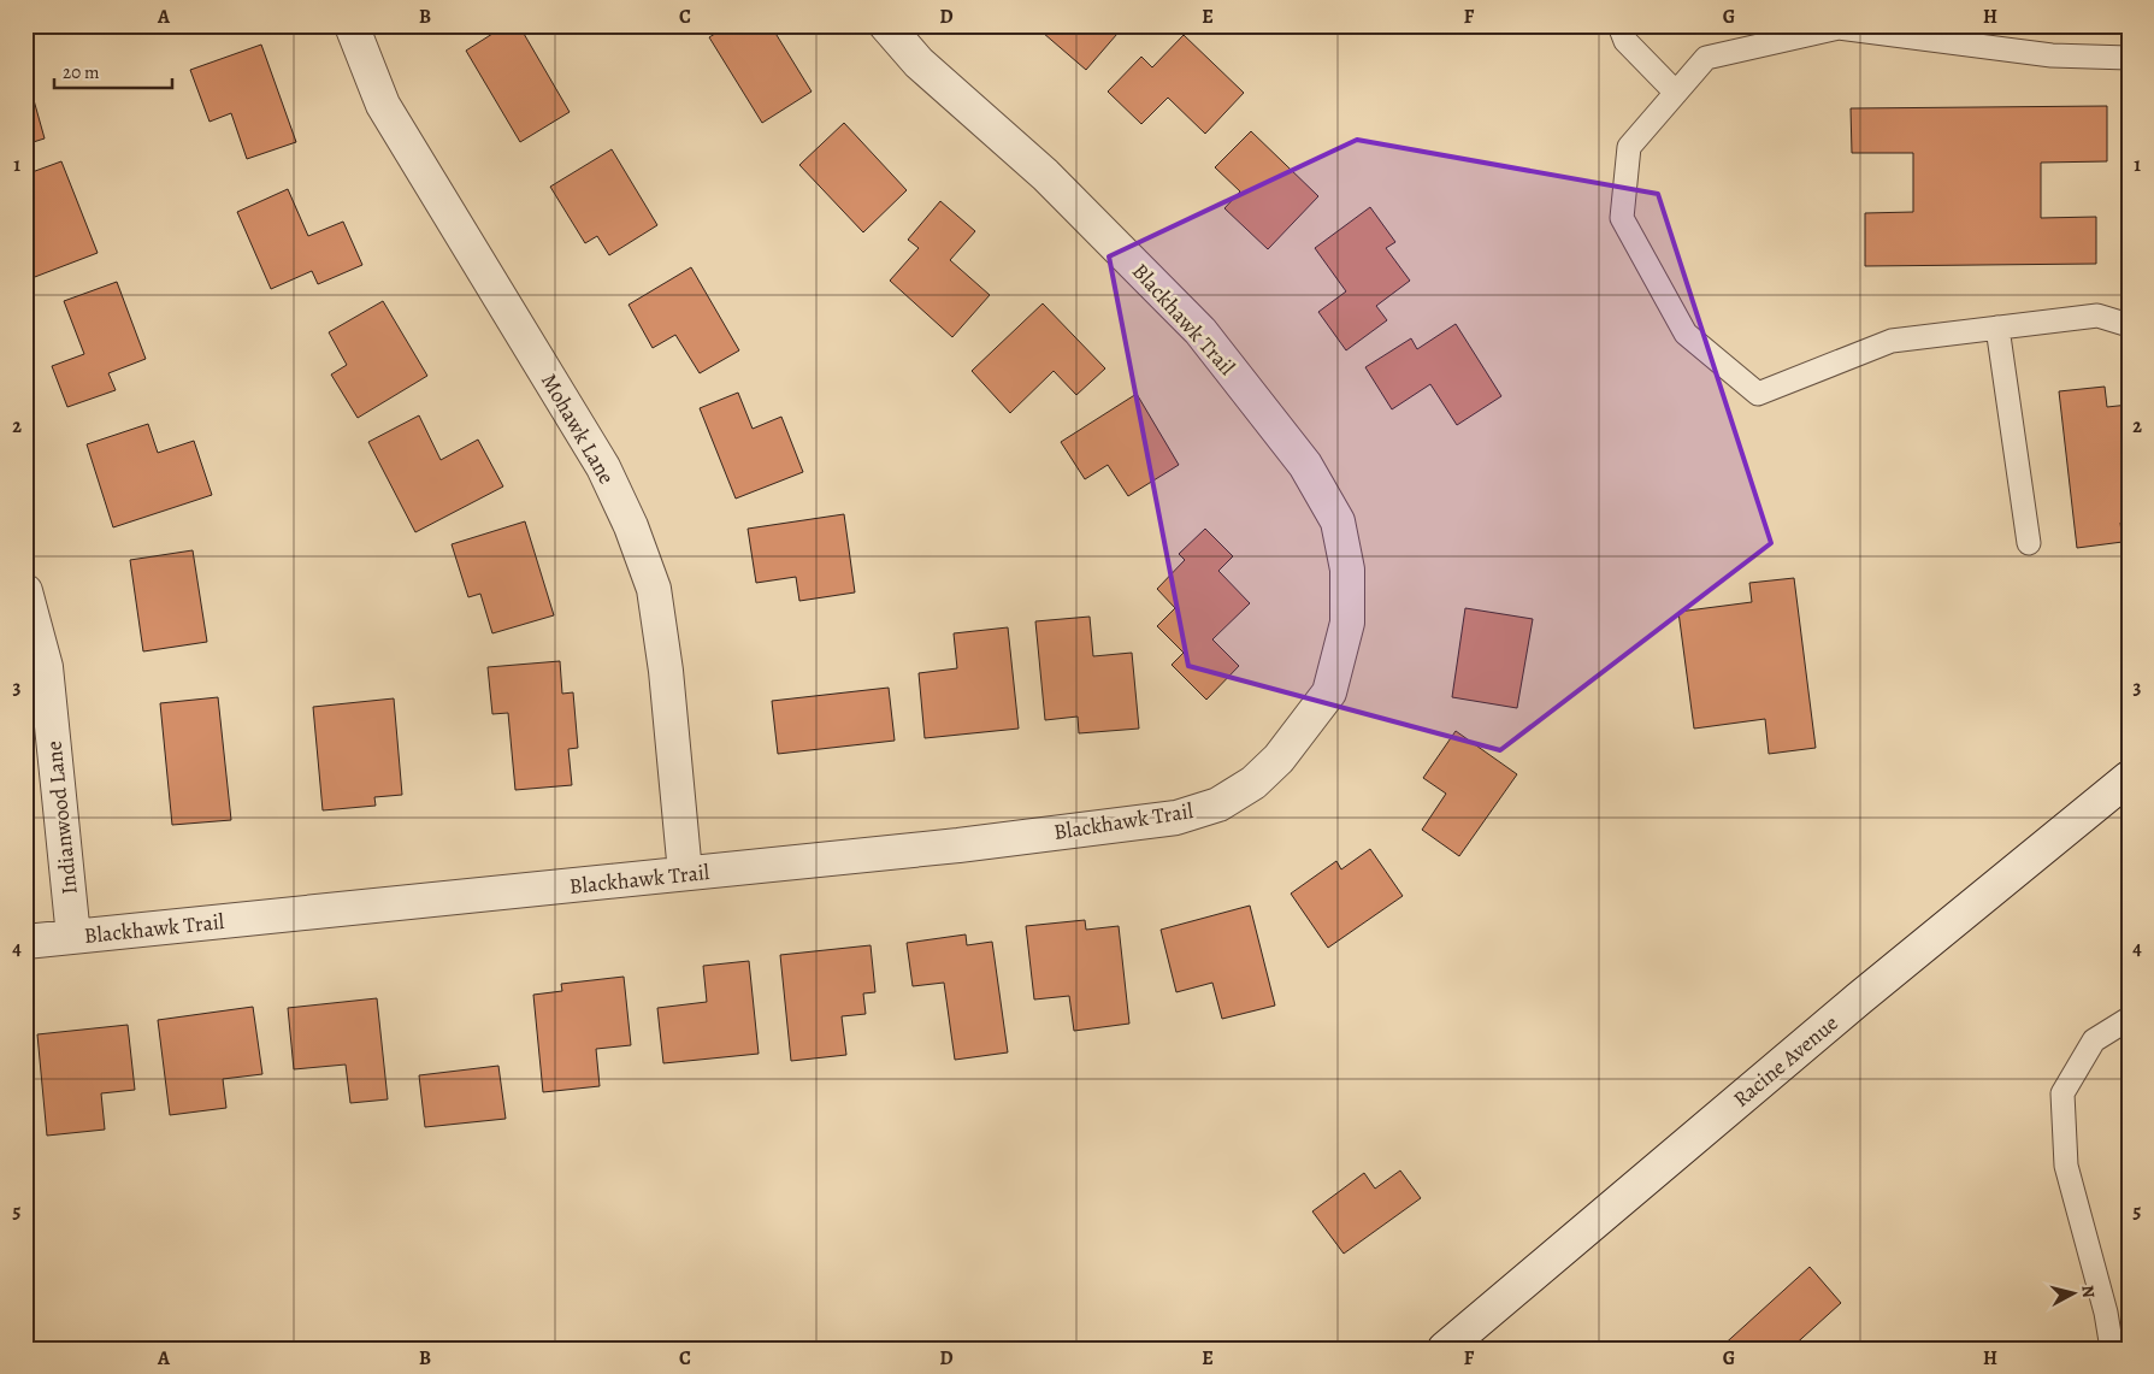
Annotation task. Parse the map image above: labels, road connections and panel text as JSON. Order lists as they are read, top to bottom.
{
  "streets": {
    "street": [
      "Blackhawk Trail",
      "Mohawk Lane",
      "Indianwood Lane",
      "Racine Avenue"
    ]
  },
  "crossings": [
    ["Blackhawk Trail", "Mohawk Lane"],
    ["Blackhawk Trail", "Indianwood Lane"]
  ],
  "scale_bar": "20 m",
  "north": "right",
  "grid": {
    "columns": [
      "A",
      "B",
      "C",
      "D",
      "E",
      "F",
      "G",
      "H"
    ],
    "rows": [
      "1",
      "2",
      "3",
      "4",
      "5"
    ]
  }
}
